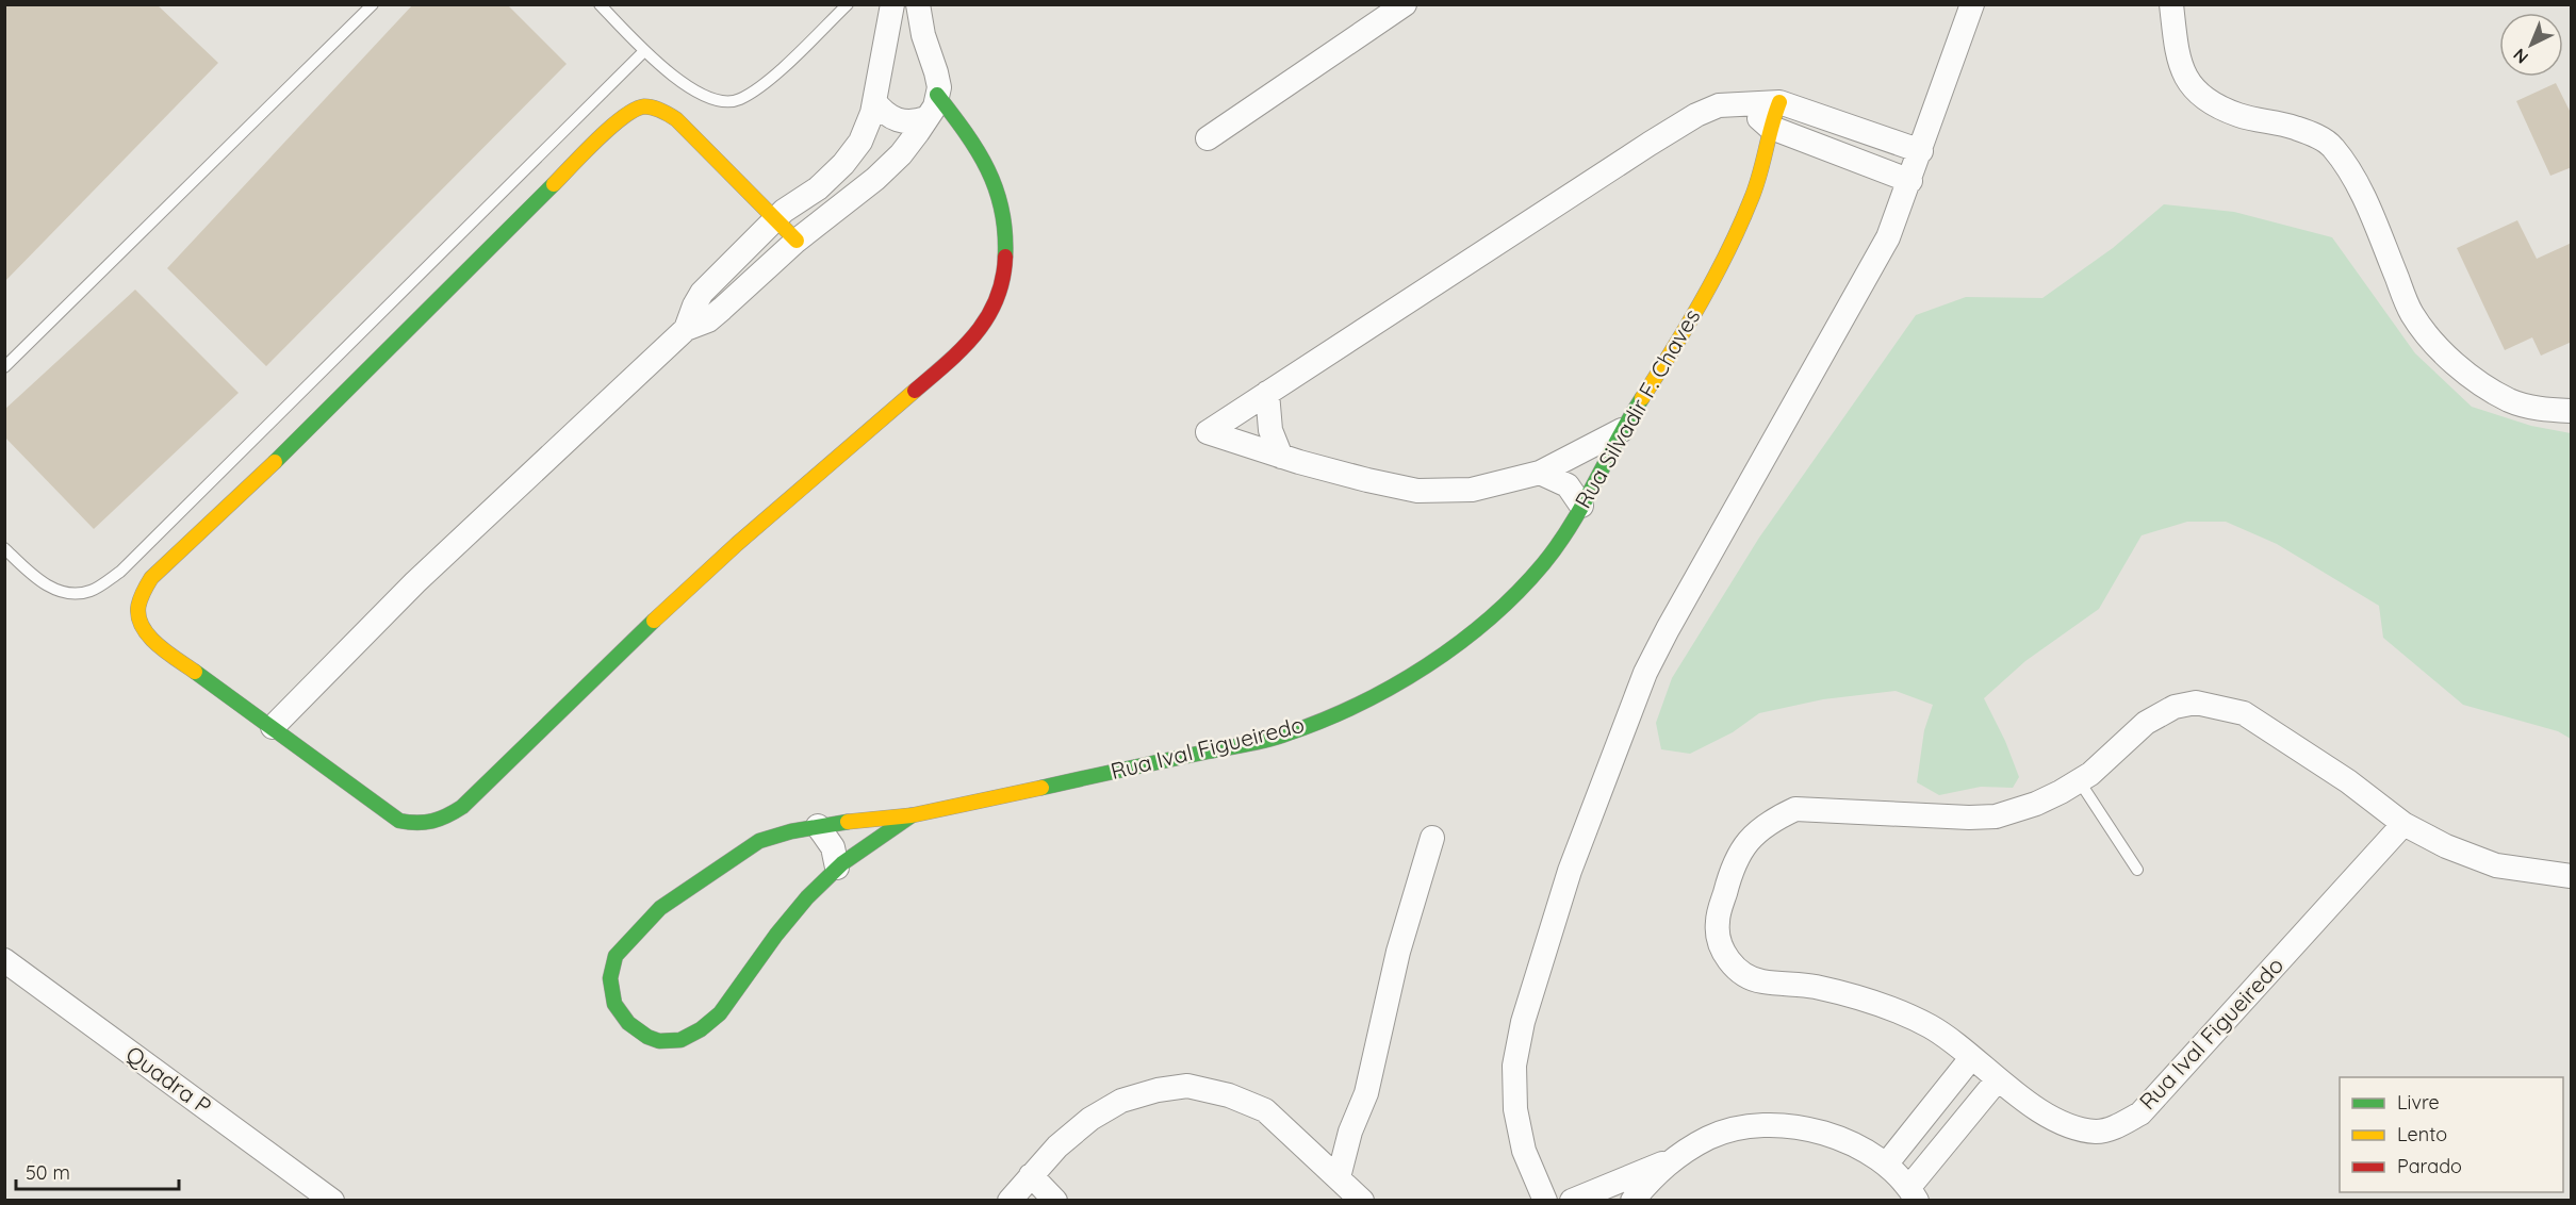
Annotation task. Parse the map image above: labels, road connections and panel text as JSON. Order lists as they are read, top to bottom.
{
  "streets": {
    "street": ["Rua Silvadir F. Chaves", "Rua Ival Figueiredo", "Quadra P"]
  },
  "crossings": [
    ["Rua Silvadir F. Chaves", "Rua Ival Figueiredo"]
  ],
  "legend": ["Livre", "Lento", "Parado"],
  "scale_bar": "50 m",
  "north": "bottom left"
}
